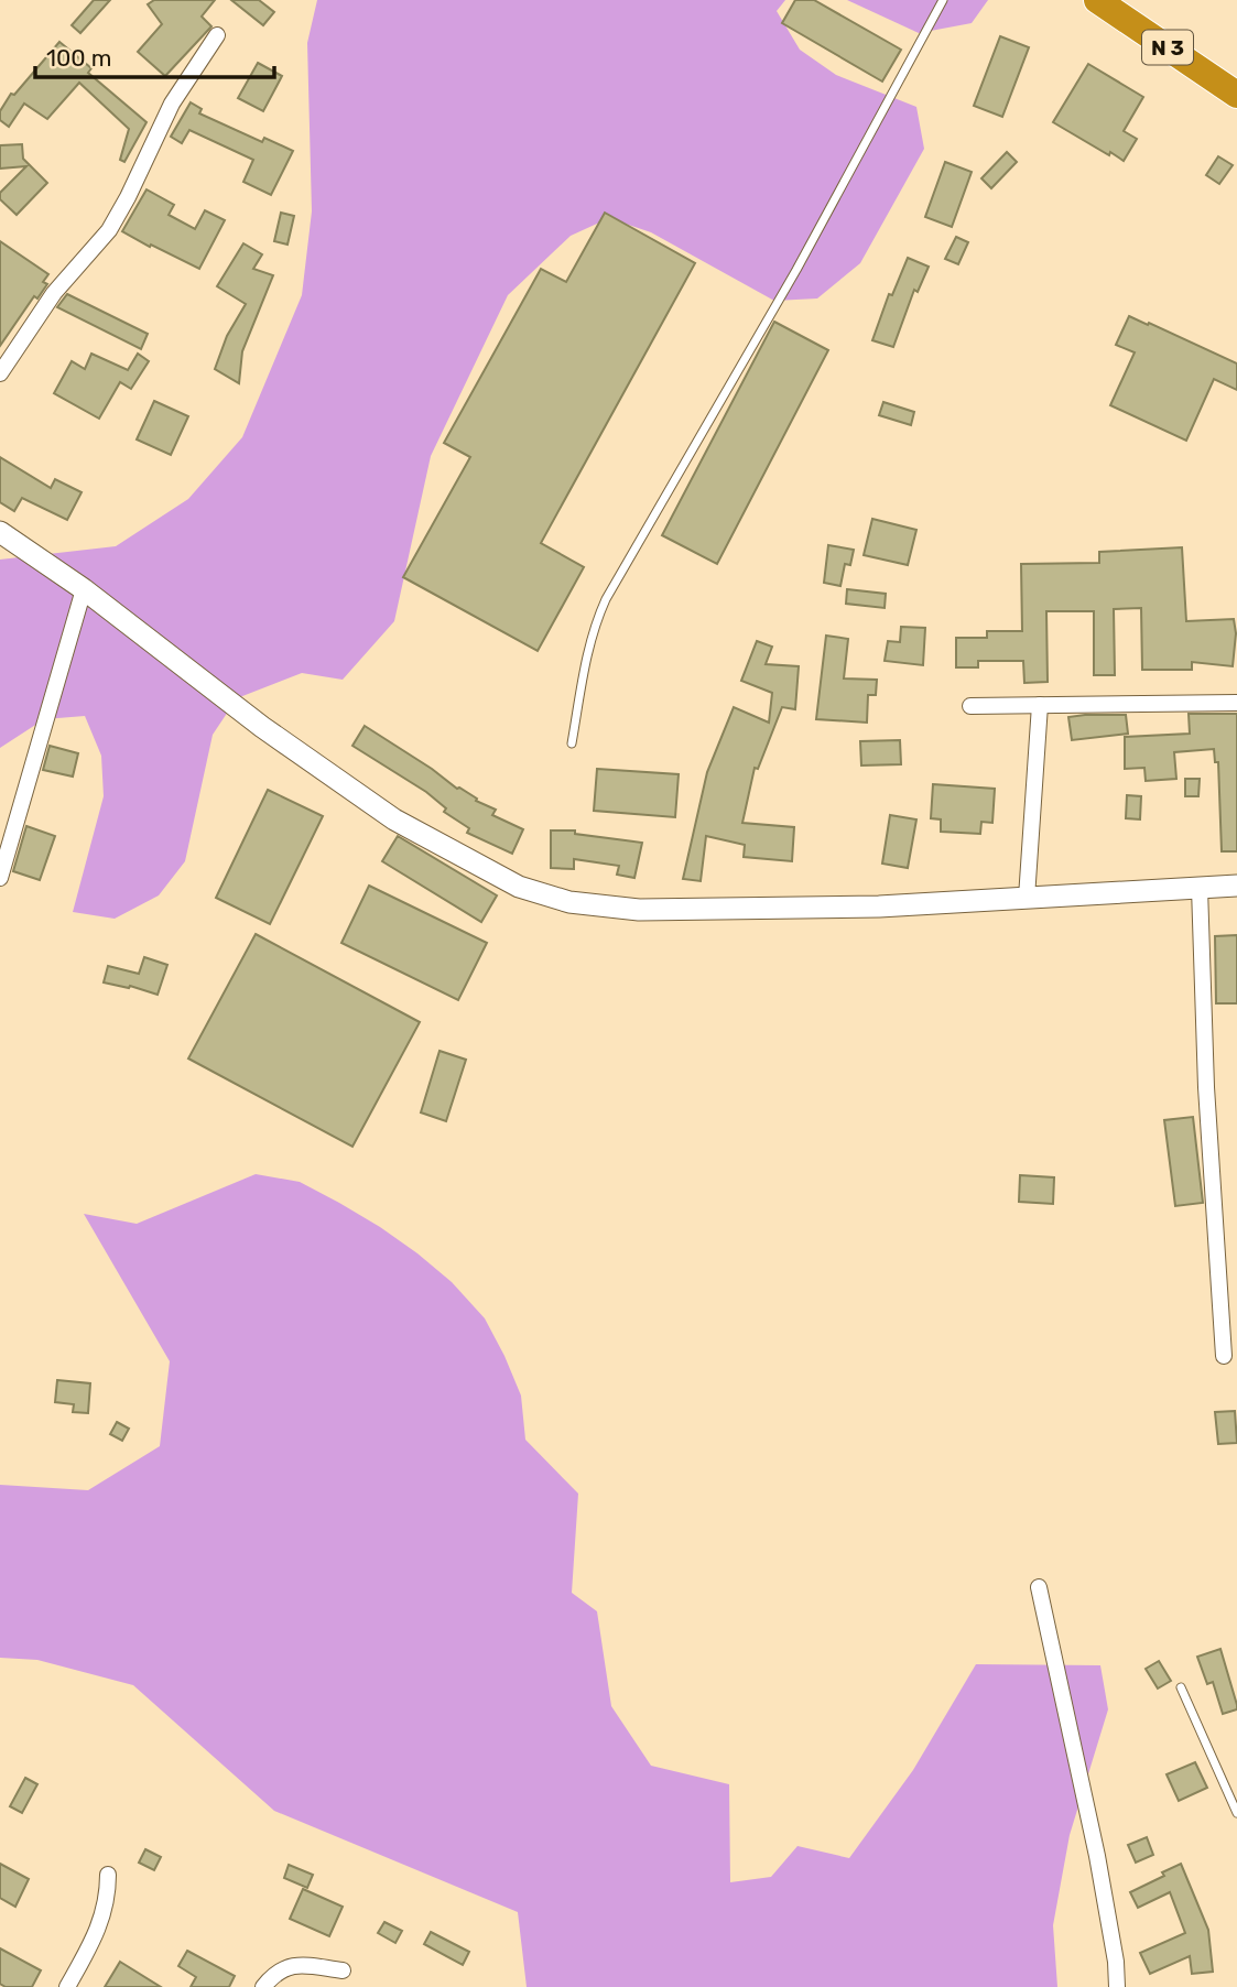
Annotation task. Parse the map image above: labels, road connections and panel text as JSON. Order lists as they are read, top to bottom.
{
  "streets": {
    "highway": ["N 3"]
  },
  "scale_bar": "100 m"
}
